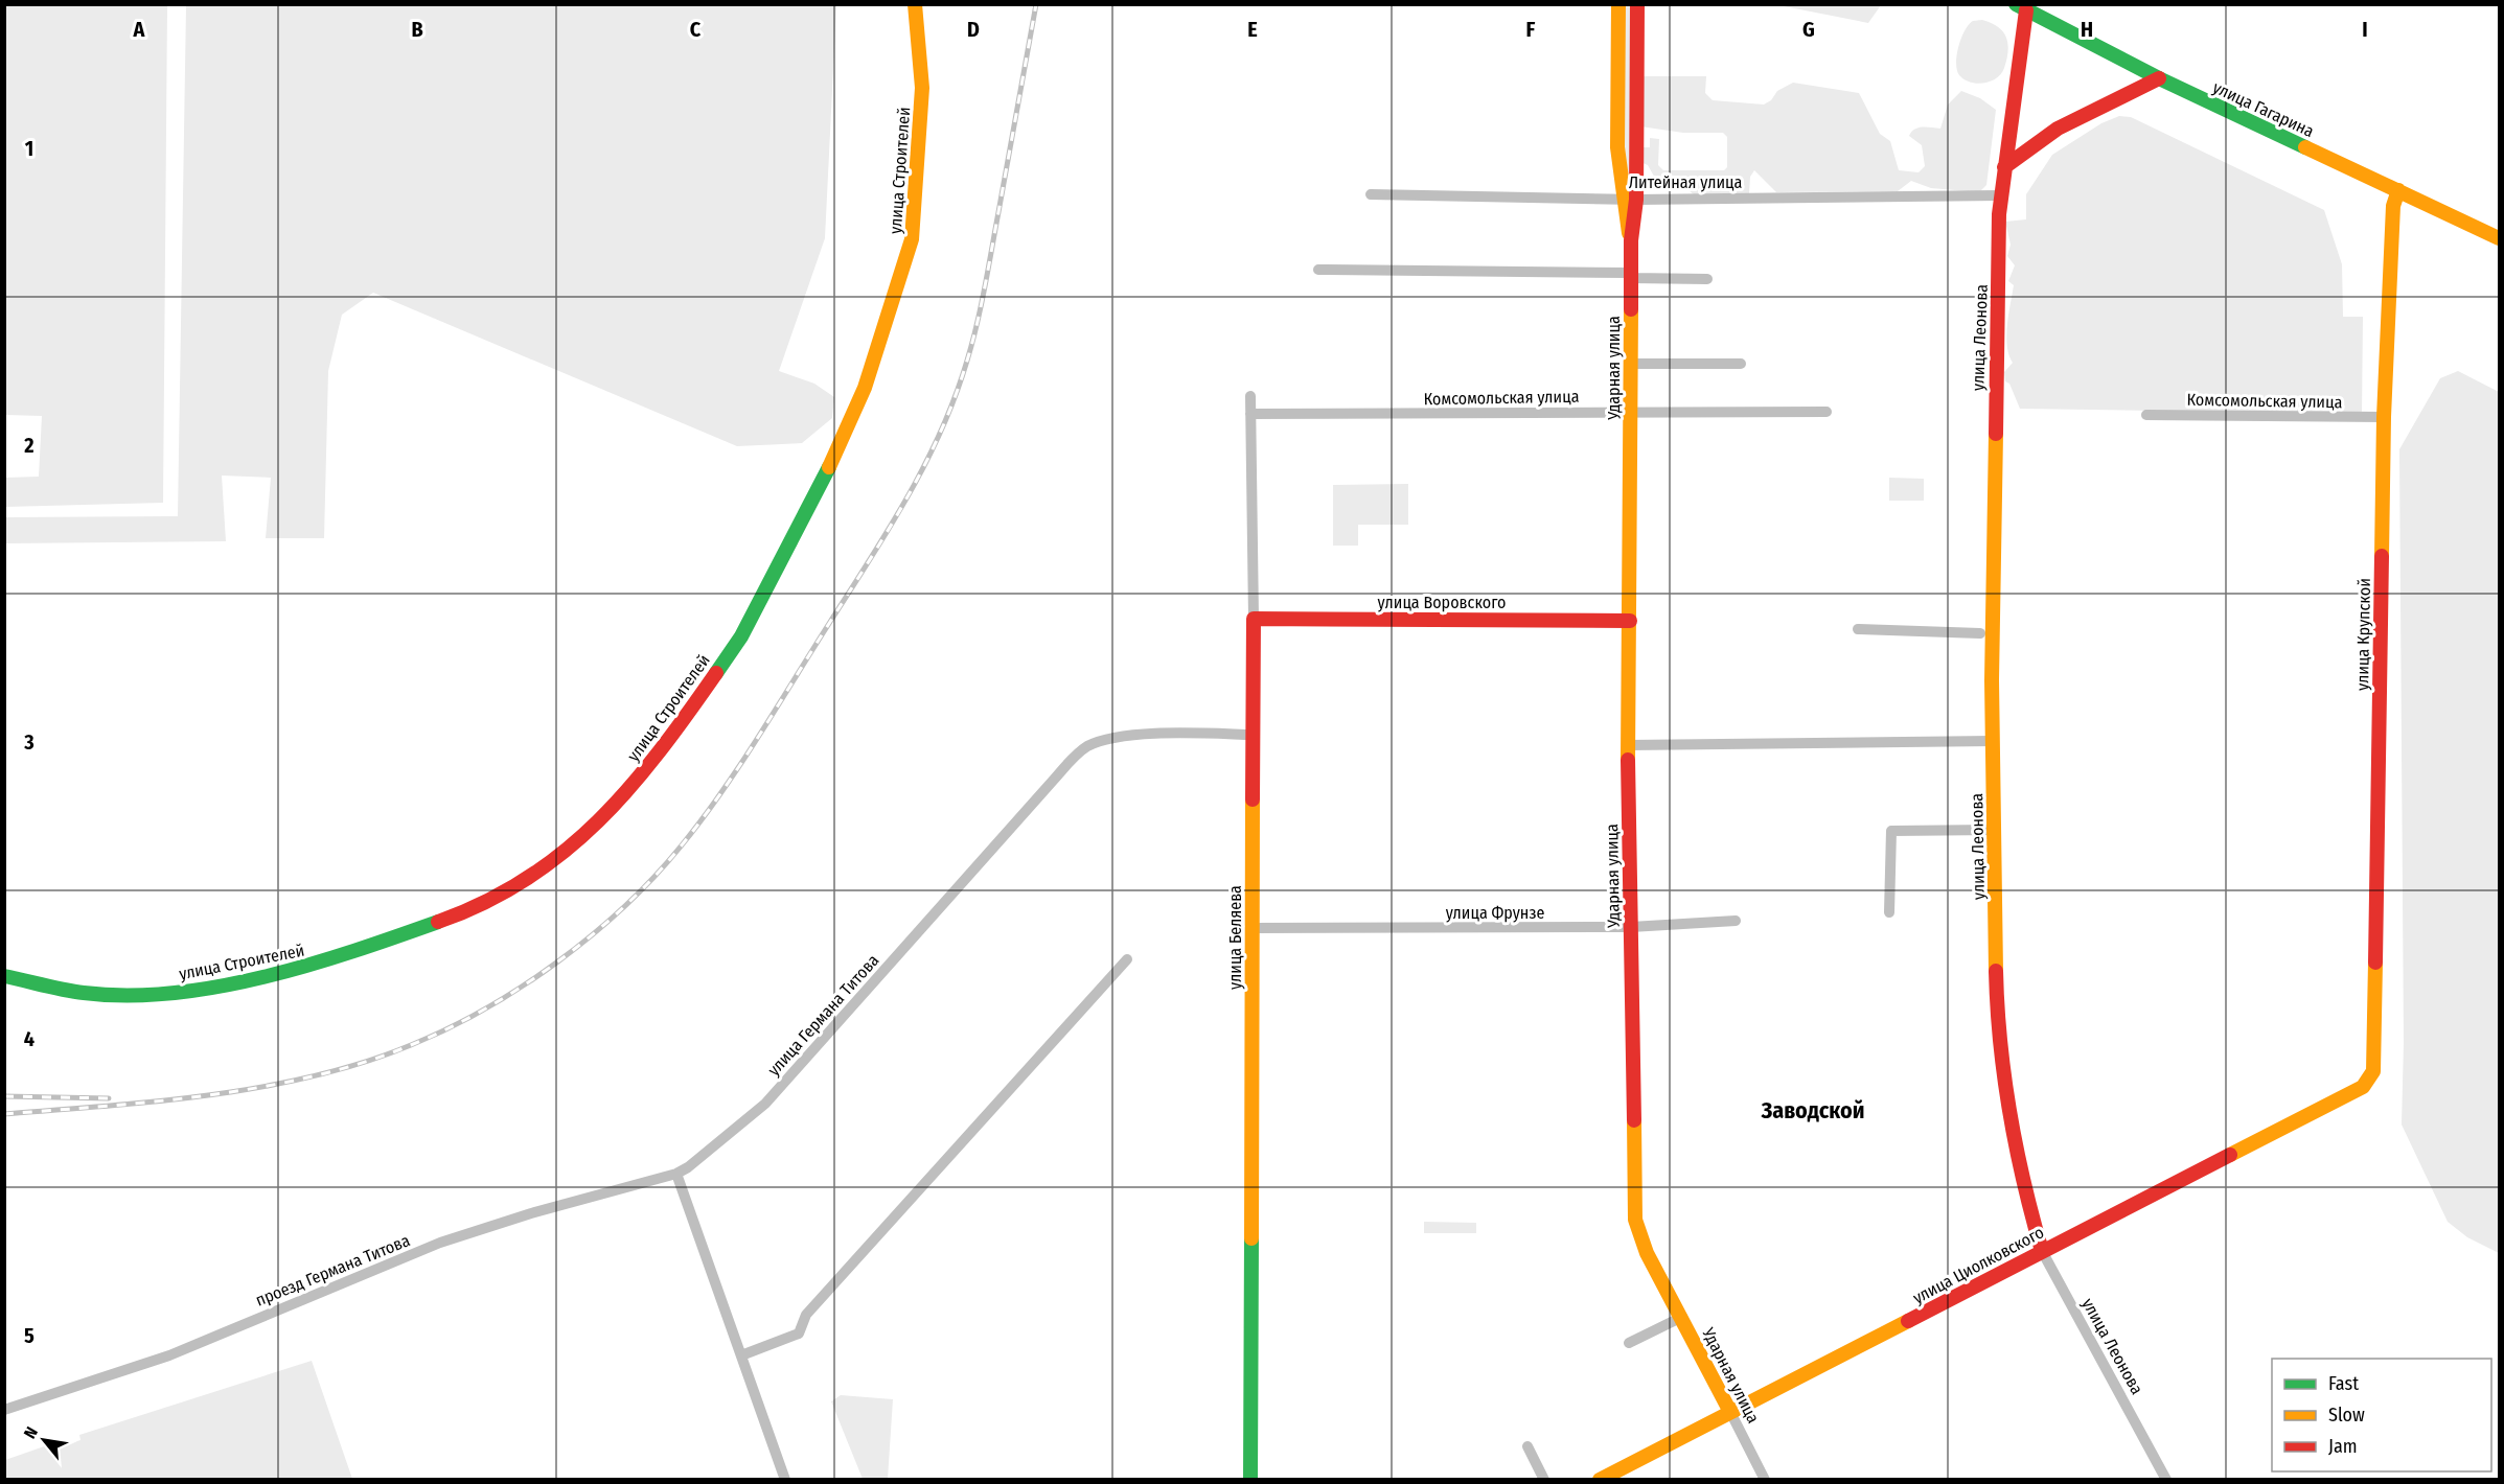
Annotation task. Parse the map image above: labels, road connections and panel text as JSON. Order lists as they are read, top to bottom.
{
  "streets": {
    "main road": [
      "улица Гагарина",
      "улица Строителей",
      "улица Леонова",
      "Ударная улица",
      "улица Воровского",
      "улица Крупской",
      "улица Беляева",
      "улица Циолковского"
    ],
    "street": [
      "Литейная улица",
      "Комсомольская улица",
      "улица Фрунзе",
      "улица Германа Титова",
      "проезд Германа Титова"
    ]
  },
  "crossings": [
    ["улица Гагарина", "улица Леонова"],
    ["улица Гагарина", "улица Крупской"],
    ["Литейная улица", "улица Леонова"],
    ["Литейная улица", "Ударная улица"],
    ["улица Леонова", "улица Циолковского"],
    ["Ударная улица", "Комсомольская улица"],
    ["Ударная улица", "улица Воровского"],
    ["Ударная улица", "улица Фрунзе"],
    ["Ударная улица", "улица Циолковского"],
    ["Комсомольская улица", "улица Крупской"],
    ["Комсомольская улица", "улица Беляева"],
    ["улица Воровского", "улица Беляева"],
    ["улица Крупской", "улица Циолковского"],
    ["улица Фрунзе", "улица Беляева"],
    ["улица Беляева", "улица Германа Титова"],
    ["улица Германа Титова", "проезд Германа Титова"]
  ],
  "districts": ["Заводской"],
  "legend": ["Fast", "Slow", "Jam"],
  "north": "top left",
  "grid": {
    "columns": [
      "A",
      "B",
      "C",
      "D",
      "E",
      "F",
      "G",
      "H",
      "I"
    ],
    "rows": [
      "1",
      "2",
      "3",
      "4",
      "5"
    ]
  }
}
